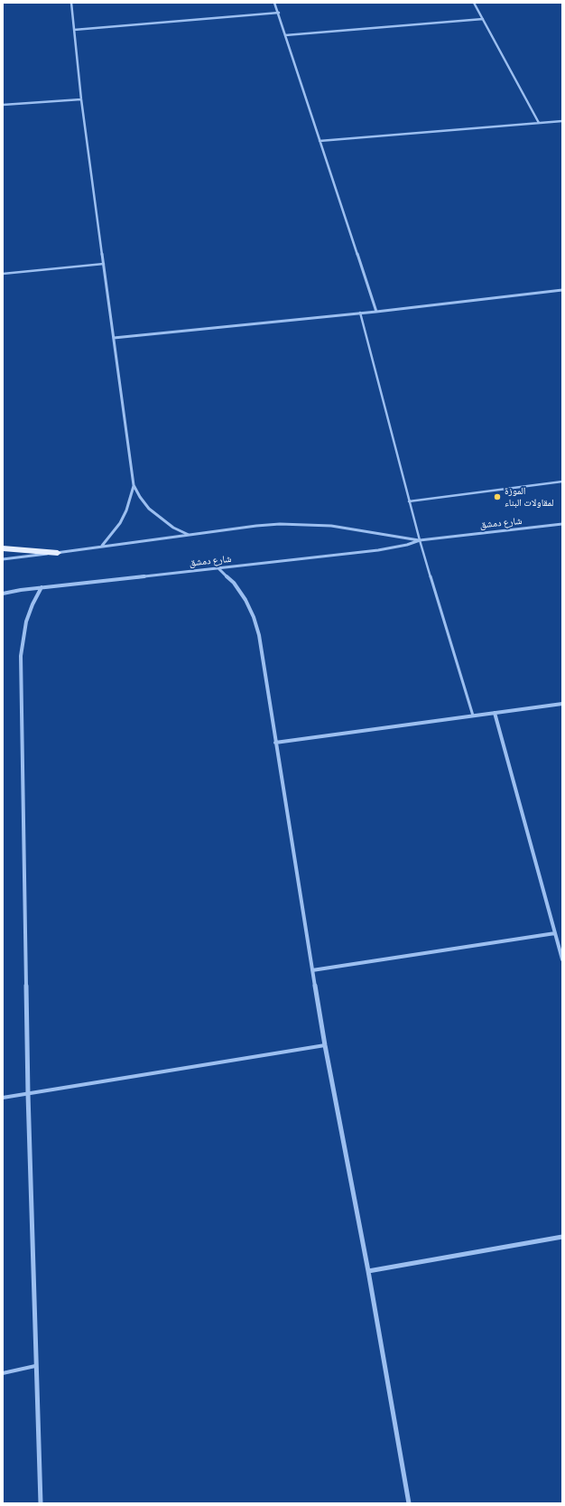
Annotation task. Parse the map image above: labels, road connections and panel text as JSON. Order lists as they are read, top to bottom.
{
  "streets": {
    "street": ["شارع دمشق"]
  },
  "places": ["الموزة لمقاولات البناء"]
}
